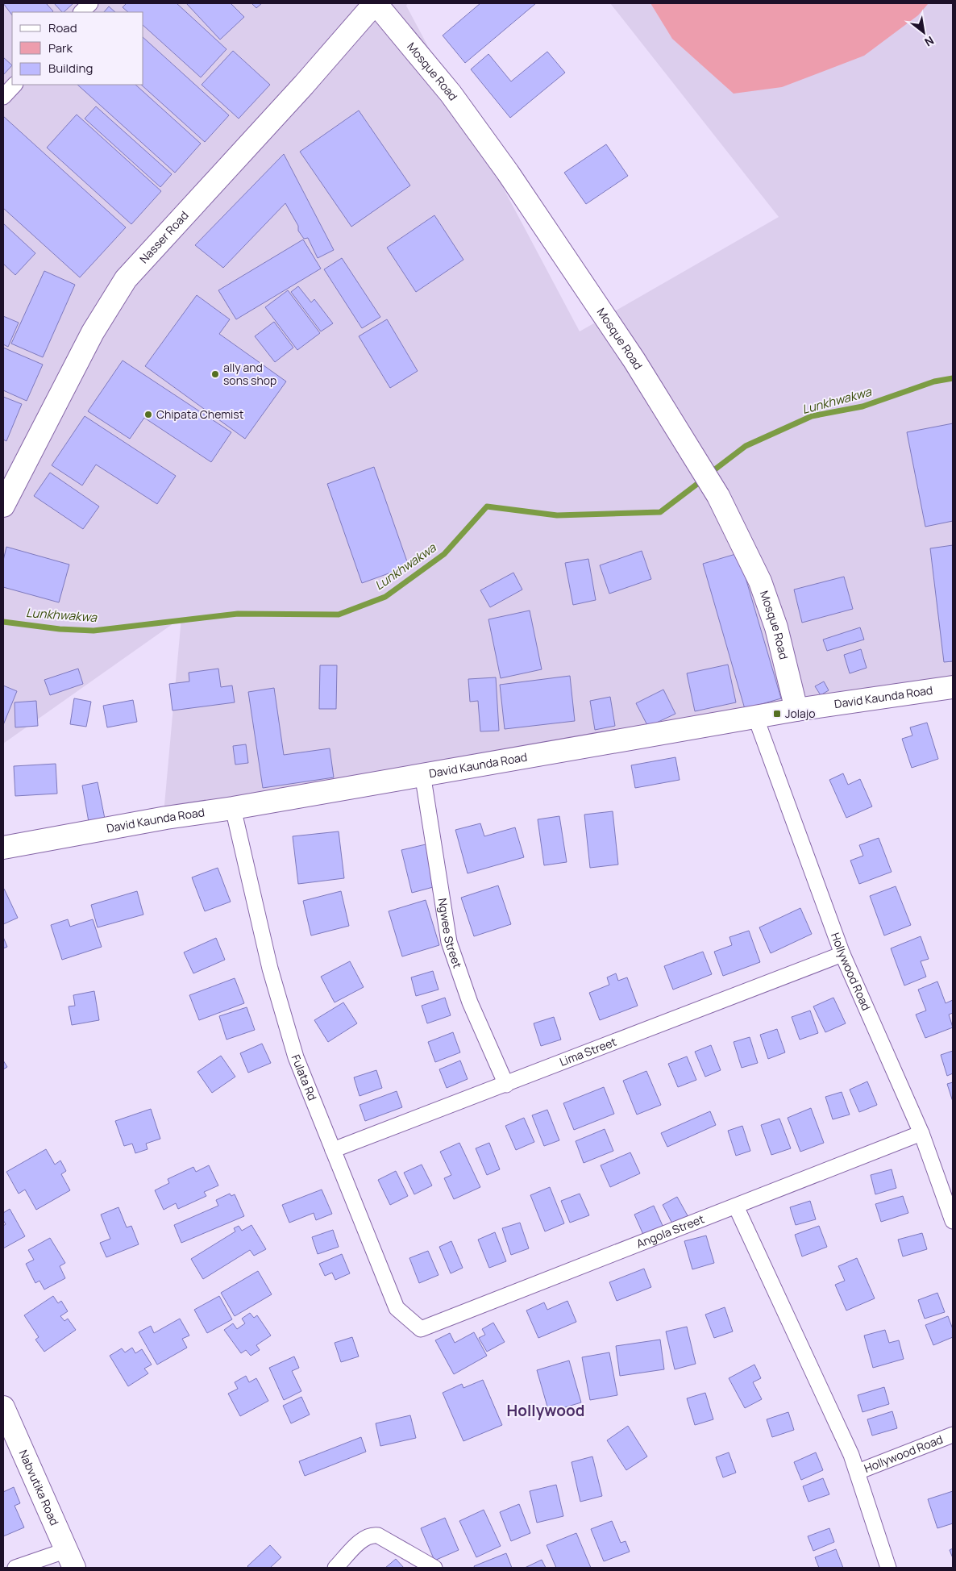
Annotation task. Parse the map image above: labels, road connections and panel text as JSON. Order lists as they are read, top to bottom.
{
  "streets": {
    "street": [
      "Mosque Road",
      "Nasser Road",
      "David Kaunda Road",
      "Ngwee Street",
      "Hollywood Road",
      "Lima Street",
      "Fulata Rd",
      "Angola Street",
      "Nabvutika Road"
    ]
  },
  "crossings": [
    ["Mosque Road", "Nasser Road"],
    ["Mosque Road", "David Kaunda Road"],
    ["David Kaunda Road", "Ngwee Street"],
    ["David Kaunda Road", "Hollywood Road"],
    ["David Kaunda Road", "Fulata Rd"],
    ["Ngwee Street", "Lima Street"],
    ["Hollywood Road", "Lima Street"],
    ["Hollywood Road", "Angola Street"],
    ["Lima Street", "Fulata Rd"],
    ["Fulata Rd", "Angola Street"]
  ],
  "districts": ["Hollywood"],
  "water": ["Lunkhwakwa"],
  "places": {
    "other": ["ally and sons shop", "Chipata Chemist"],
    "transit": ["Jolajo"]
  },
  "legend": ["Road", "Park", "Building"],
  "north": "bottom right"
}
